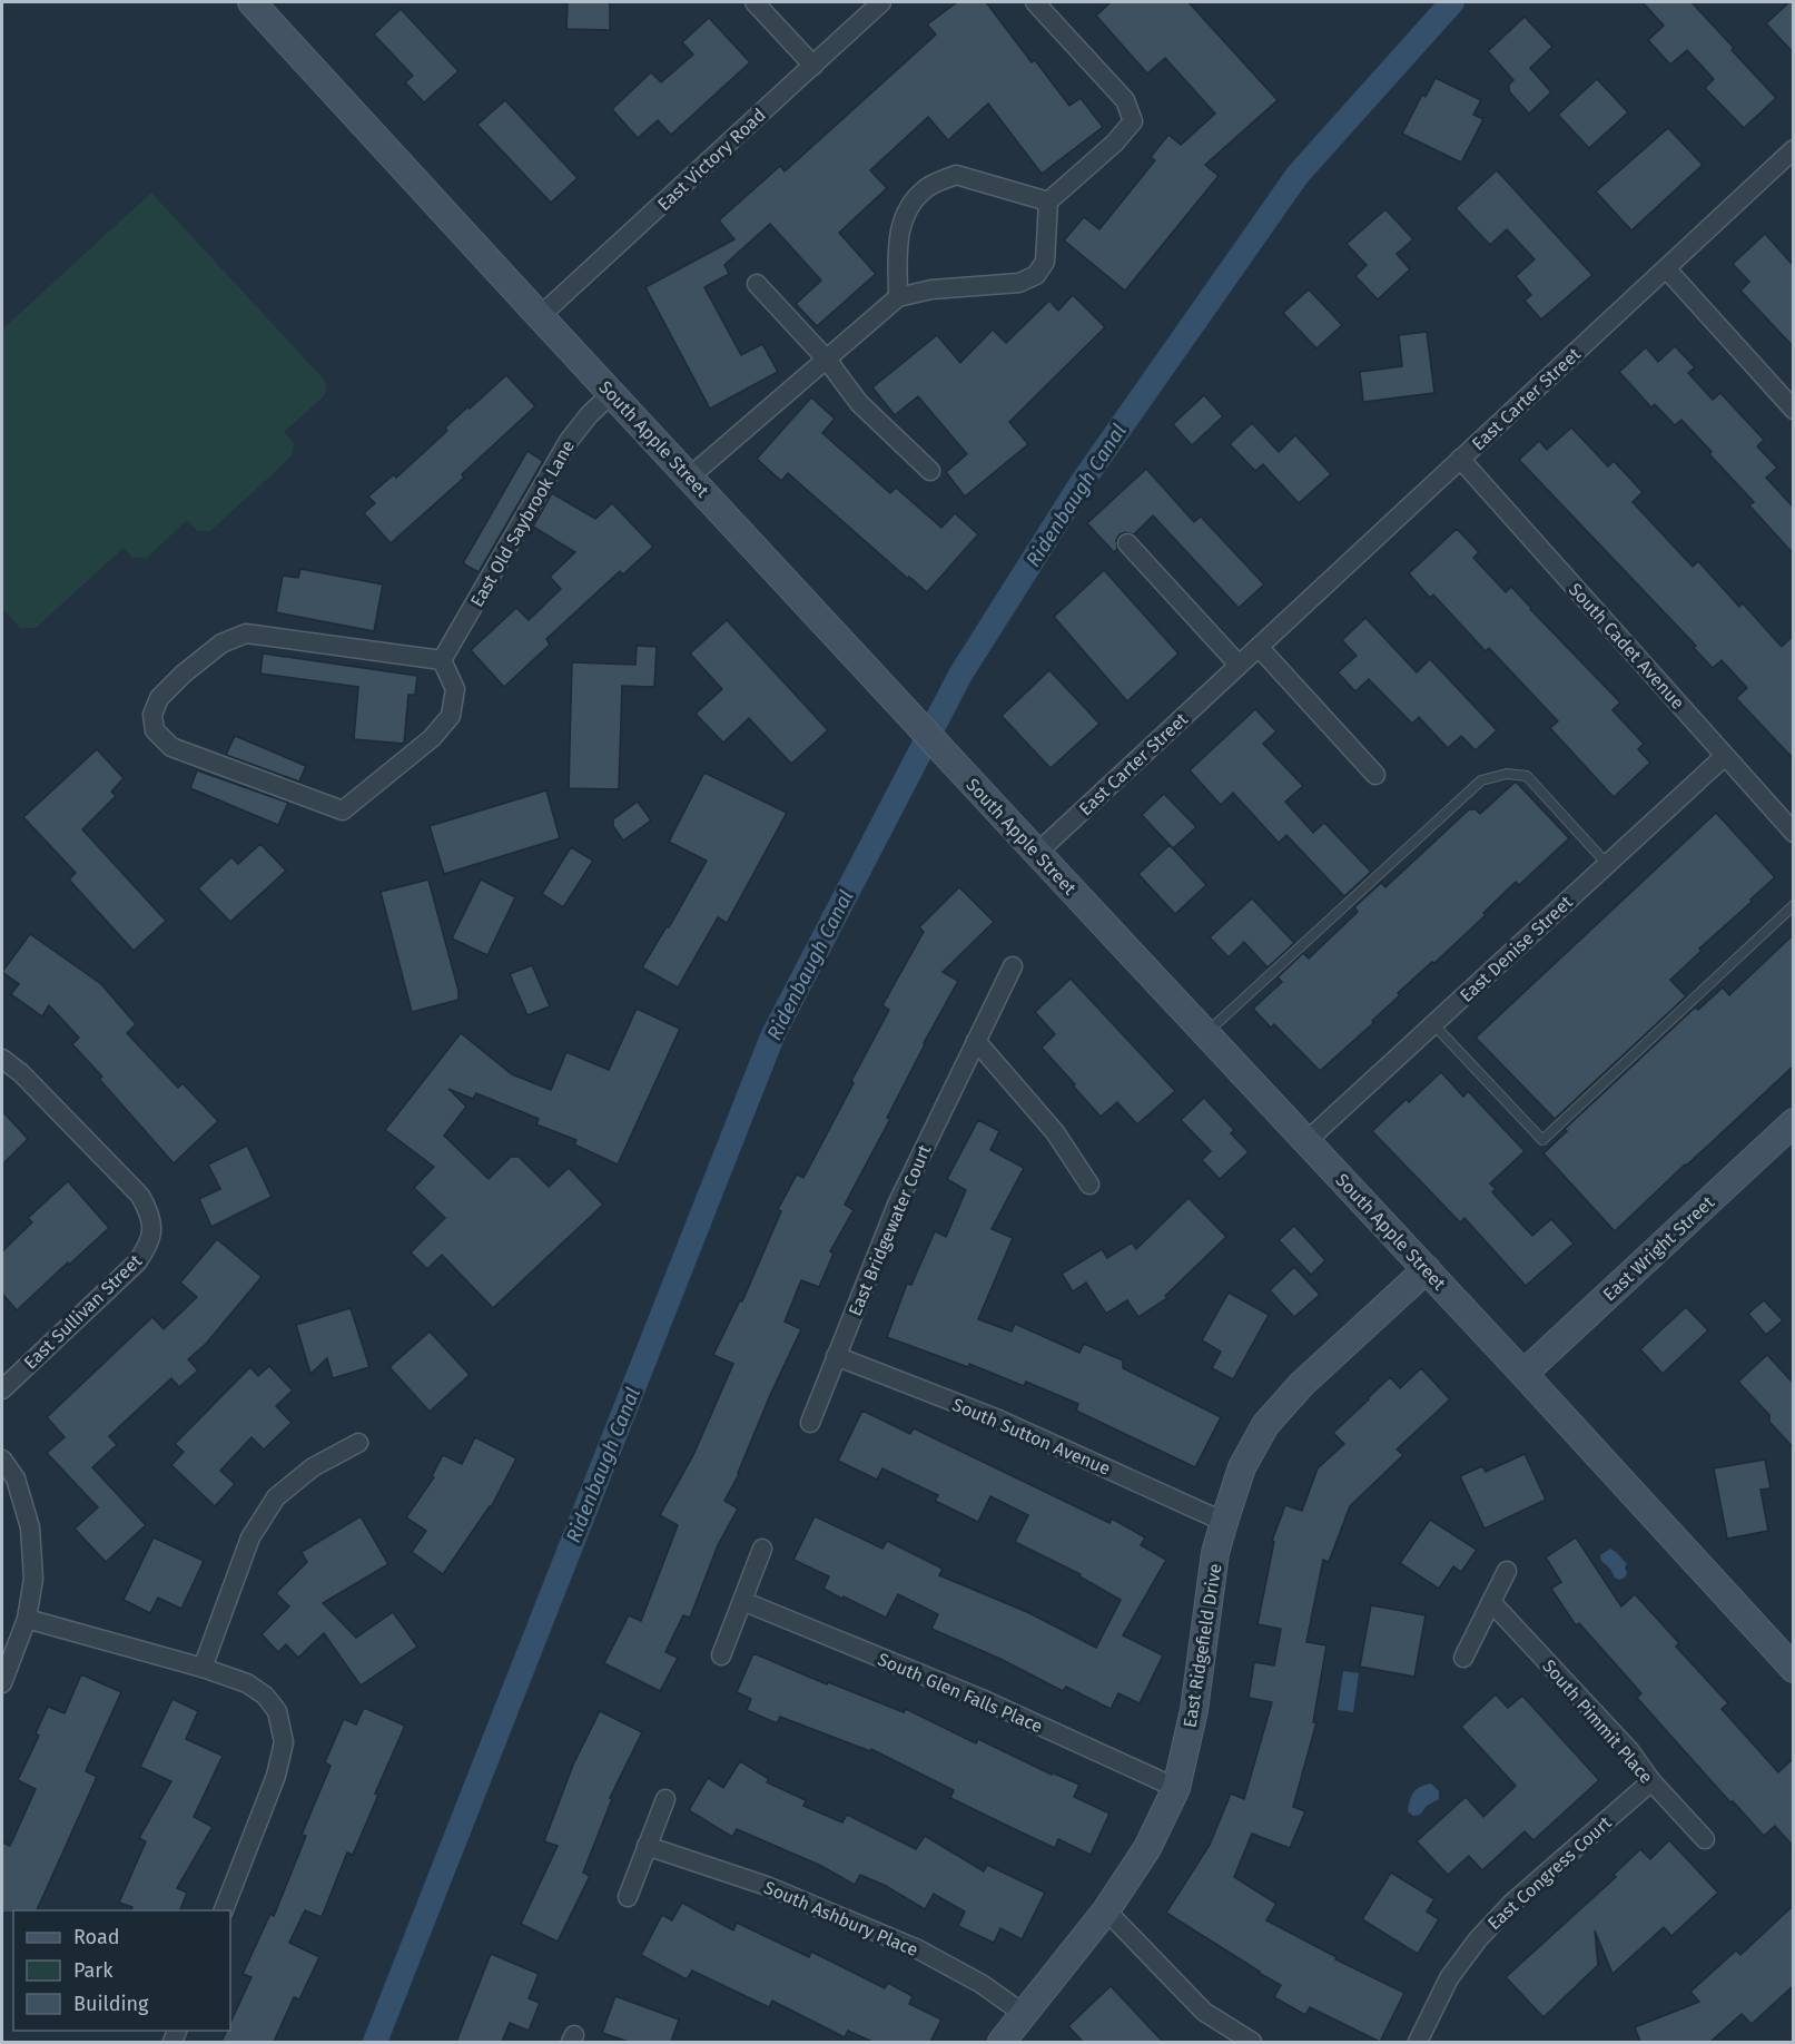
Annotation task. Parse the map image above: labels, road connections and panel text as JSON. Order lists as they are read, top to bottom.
{
  "streets": {
    "main road": ["South Apple Street", "East Wright Street", "East Ridgefield Drive"],
    "street": [
      "East Victory Road",
      "East Carter Street",
      "East Old Saybrook Lane",
      "South Cadet Avenue",
      "East Denise Street",
      "East Bridgewater Court",
      "East Sullivan Street",
      "South Sutton Avenue",
      "South Glen Falls Place",
      "South Pimmit Place",
      "East Congress Court",
      "South Ashbury Place"
    ]
  },
  "crossings": [
    ["East Victory Road", "South Apple Street"],
    ["East Carter Street", "South Apple Street"],
    ["East Carter Street", "South Cadet Avenue"],
    ["South Apple Street", "East Old Saybrook Lane"],
    ["South Apple Street", "East Denise Street"],
    ["South Apple Street", "East Wright Street"],
    ["South Apple Street", "East Ridgefield Drive"],
    ["South Cadet Avenue", "East Denise Street"],
    ["East Bridgewater Court", "South Sutton Avenue"],
    ["South Sutton Avenue", "East Ridgefield Drive"],
    ["East Ridgefield Drive", "South Glen Falls Place"],
    ["East Ridgefield Drive", "South Ashbury Place"],
    ["South Pimmit Place", "East Congress Court"]
  ],
  "water": ["Ridenbaugh Canal"],
  "legend": ["Road", "Park", "Building"]
}
